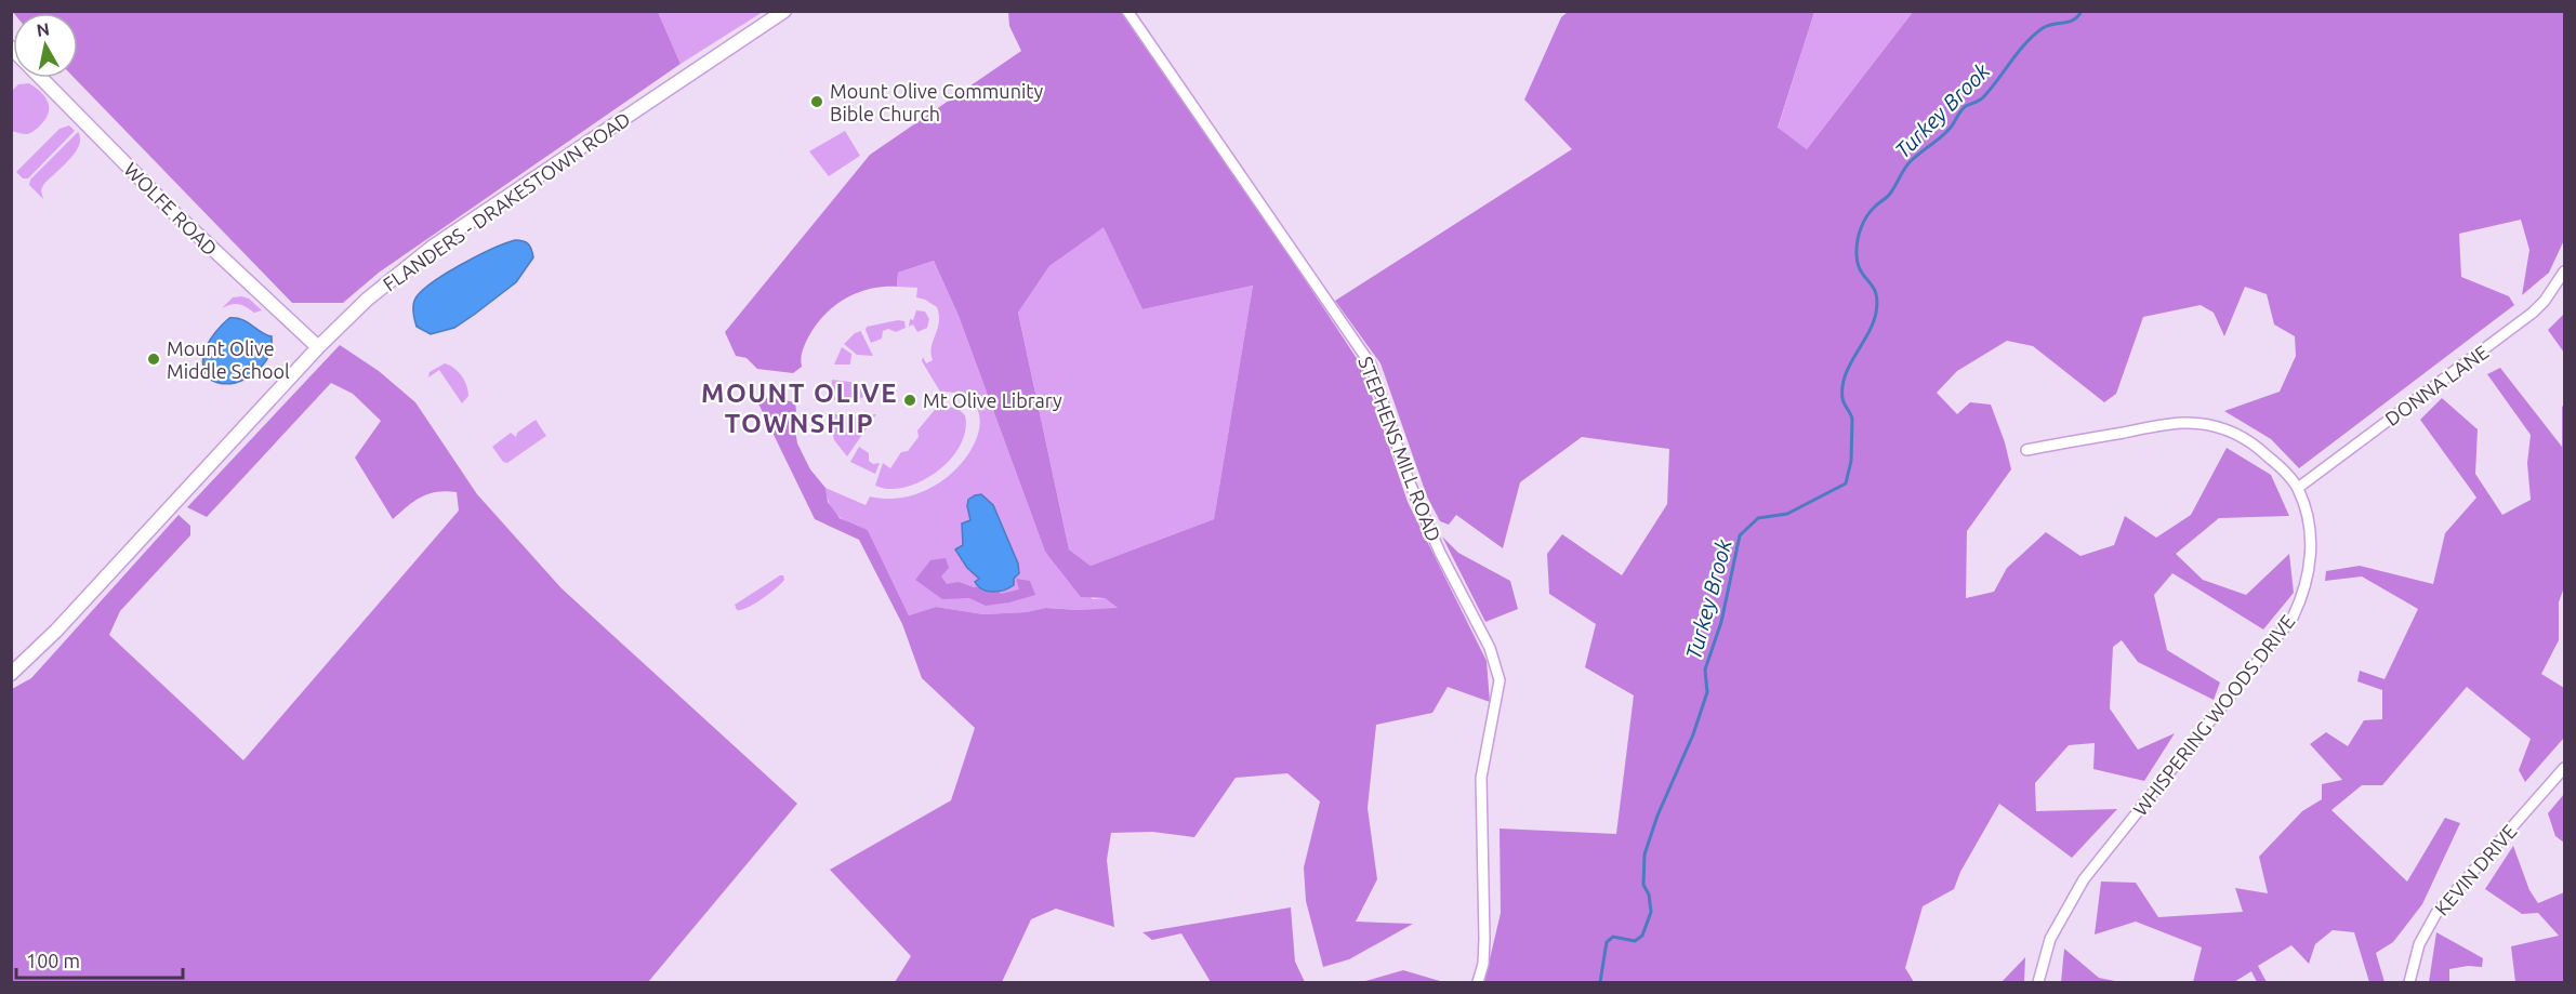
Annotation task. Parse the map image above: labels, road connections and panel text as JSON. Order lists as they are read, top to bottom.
{
  "streets": {
    "street": [
      "FLANDERS - DRAKESTOWN ROAD",
      "WOLFE ROAD",
      "DONNA LANE",
      "STEPHENS MILL ROAD",
      "WHISPERING WOODS DRIVE",
      "KEVIN DRIVE"
    ]
  },
  "crossings": [
    ["FLANDERS - DRAKESTOWN ROAD", "WOLFE ROAD"],
    ["DONNA LANE", "WHISPERING WOODS DRIVE"]
  ],
  "districts": ["MOUNT OLIVE TOWNSHIP"],
  "water": ["Turkey Brook"],
  "places": ["Mount Olive Community Bible Church", "Mount Olive Middle School", "Mt Olive Library"],
  "scale_bar": "100 m",
  "north": "top"
}
